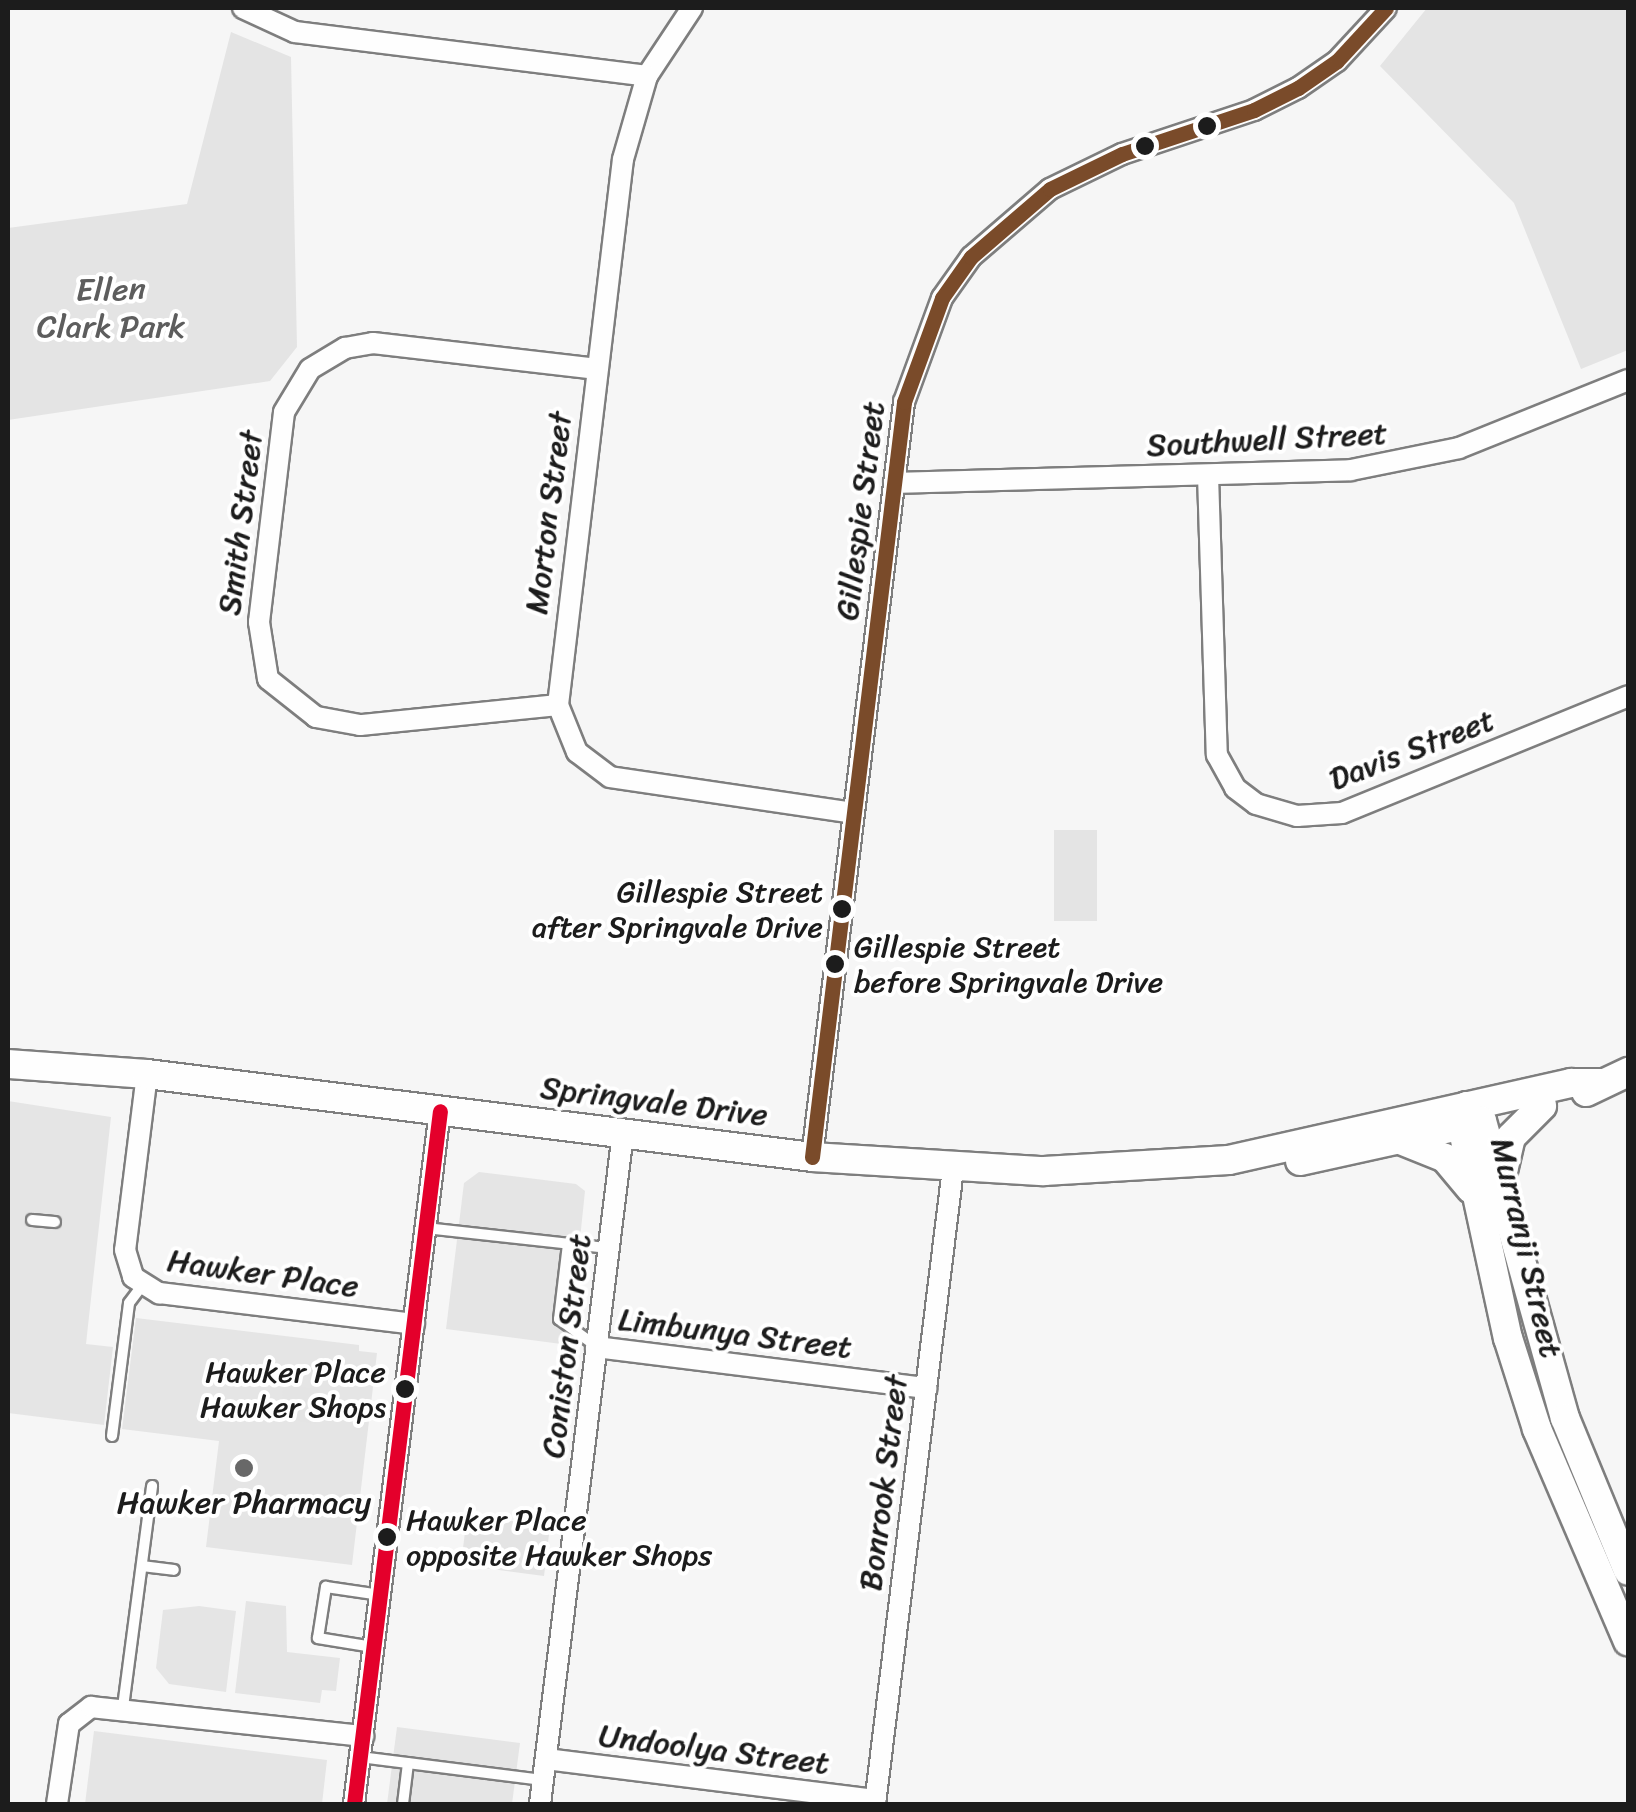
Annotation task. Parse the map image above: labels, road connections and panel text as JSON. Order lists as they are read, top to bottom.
{
  "streets": {
    "main road": ["Springvale Drive", "Murranji Street"],
    "street": [
      "Southwell Street",
      "Gillespie Street",
      "Morton Street",
      "Smith Street",
      "Davis Street",
      "Hawker Place",
      "Limbunya Street",
      "Coniston Street",
      "Bonrook Street",
      "Undoolya Street"
    ]
  },
  "crossings": [
    ["Southwell Street", "Gillespie Street"],
    ["Southwell Street", "Davis Street"],
    ["Gillespie Street", "Morton Street"],
    ["Gillespie Street", "Springvale Drive"],
    ["Morton Street", "Smith Street"],
    ["Springvale Drive", "Murranji Street"],
    ["Springvale Drive", "Hawker Place"],
    ["Springvale Drive", "Coniston Street"],
    ["Springvale Drive", "Bonrook Street"],
    ["Limbunya Street", "Coniston Street"],
    ["Limbunya Street", "Bonrook Street"],
    ["Coniston Street", "Undoolya Street"],
    ["Bonrook Street", "Undoolya Street"]
  ],
  "parks": ["Ellen Clark Park"],
  "places": [
    "Gillespie Street after Springvale Drive",
    "Gillespie Street before Springvale Drive",
    "Hawker Place Hawker Shops",
    "Hawker Pharmacy",
    "Hawker Place opposite Hawker Shops"
  ]
}
